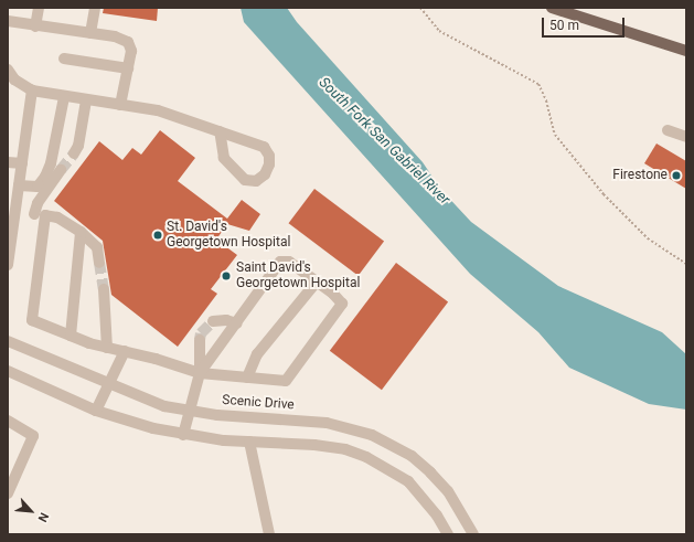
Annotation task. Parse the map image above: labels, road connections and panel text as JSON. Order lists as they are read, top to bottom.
{
  "streets": {
    "street": ["Scenic Drive"]
  },
  "water": ["South Fork San Gabriel River"],
  "places": ["Firestone", "St. David's Georgetown Hospital", "Saint David's Georgetown Hospital"],
  "scale_bar": "50 m",
  "north": "bottom right"
}
